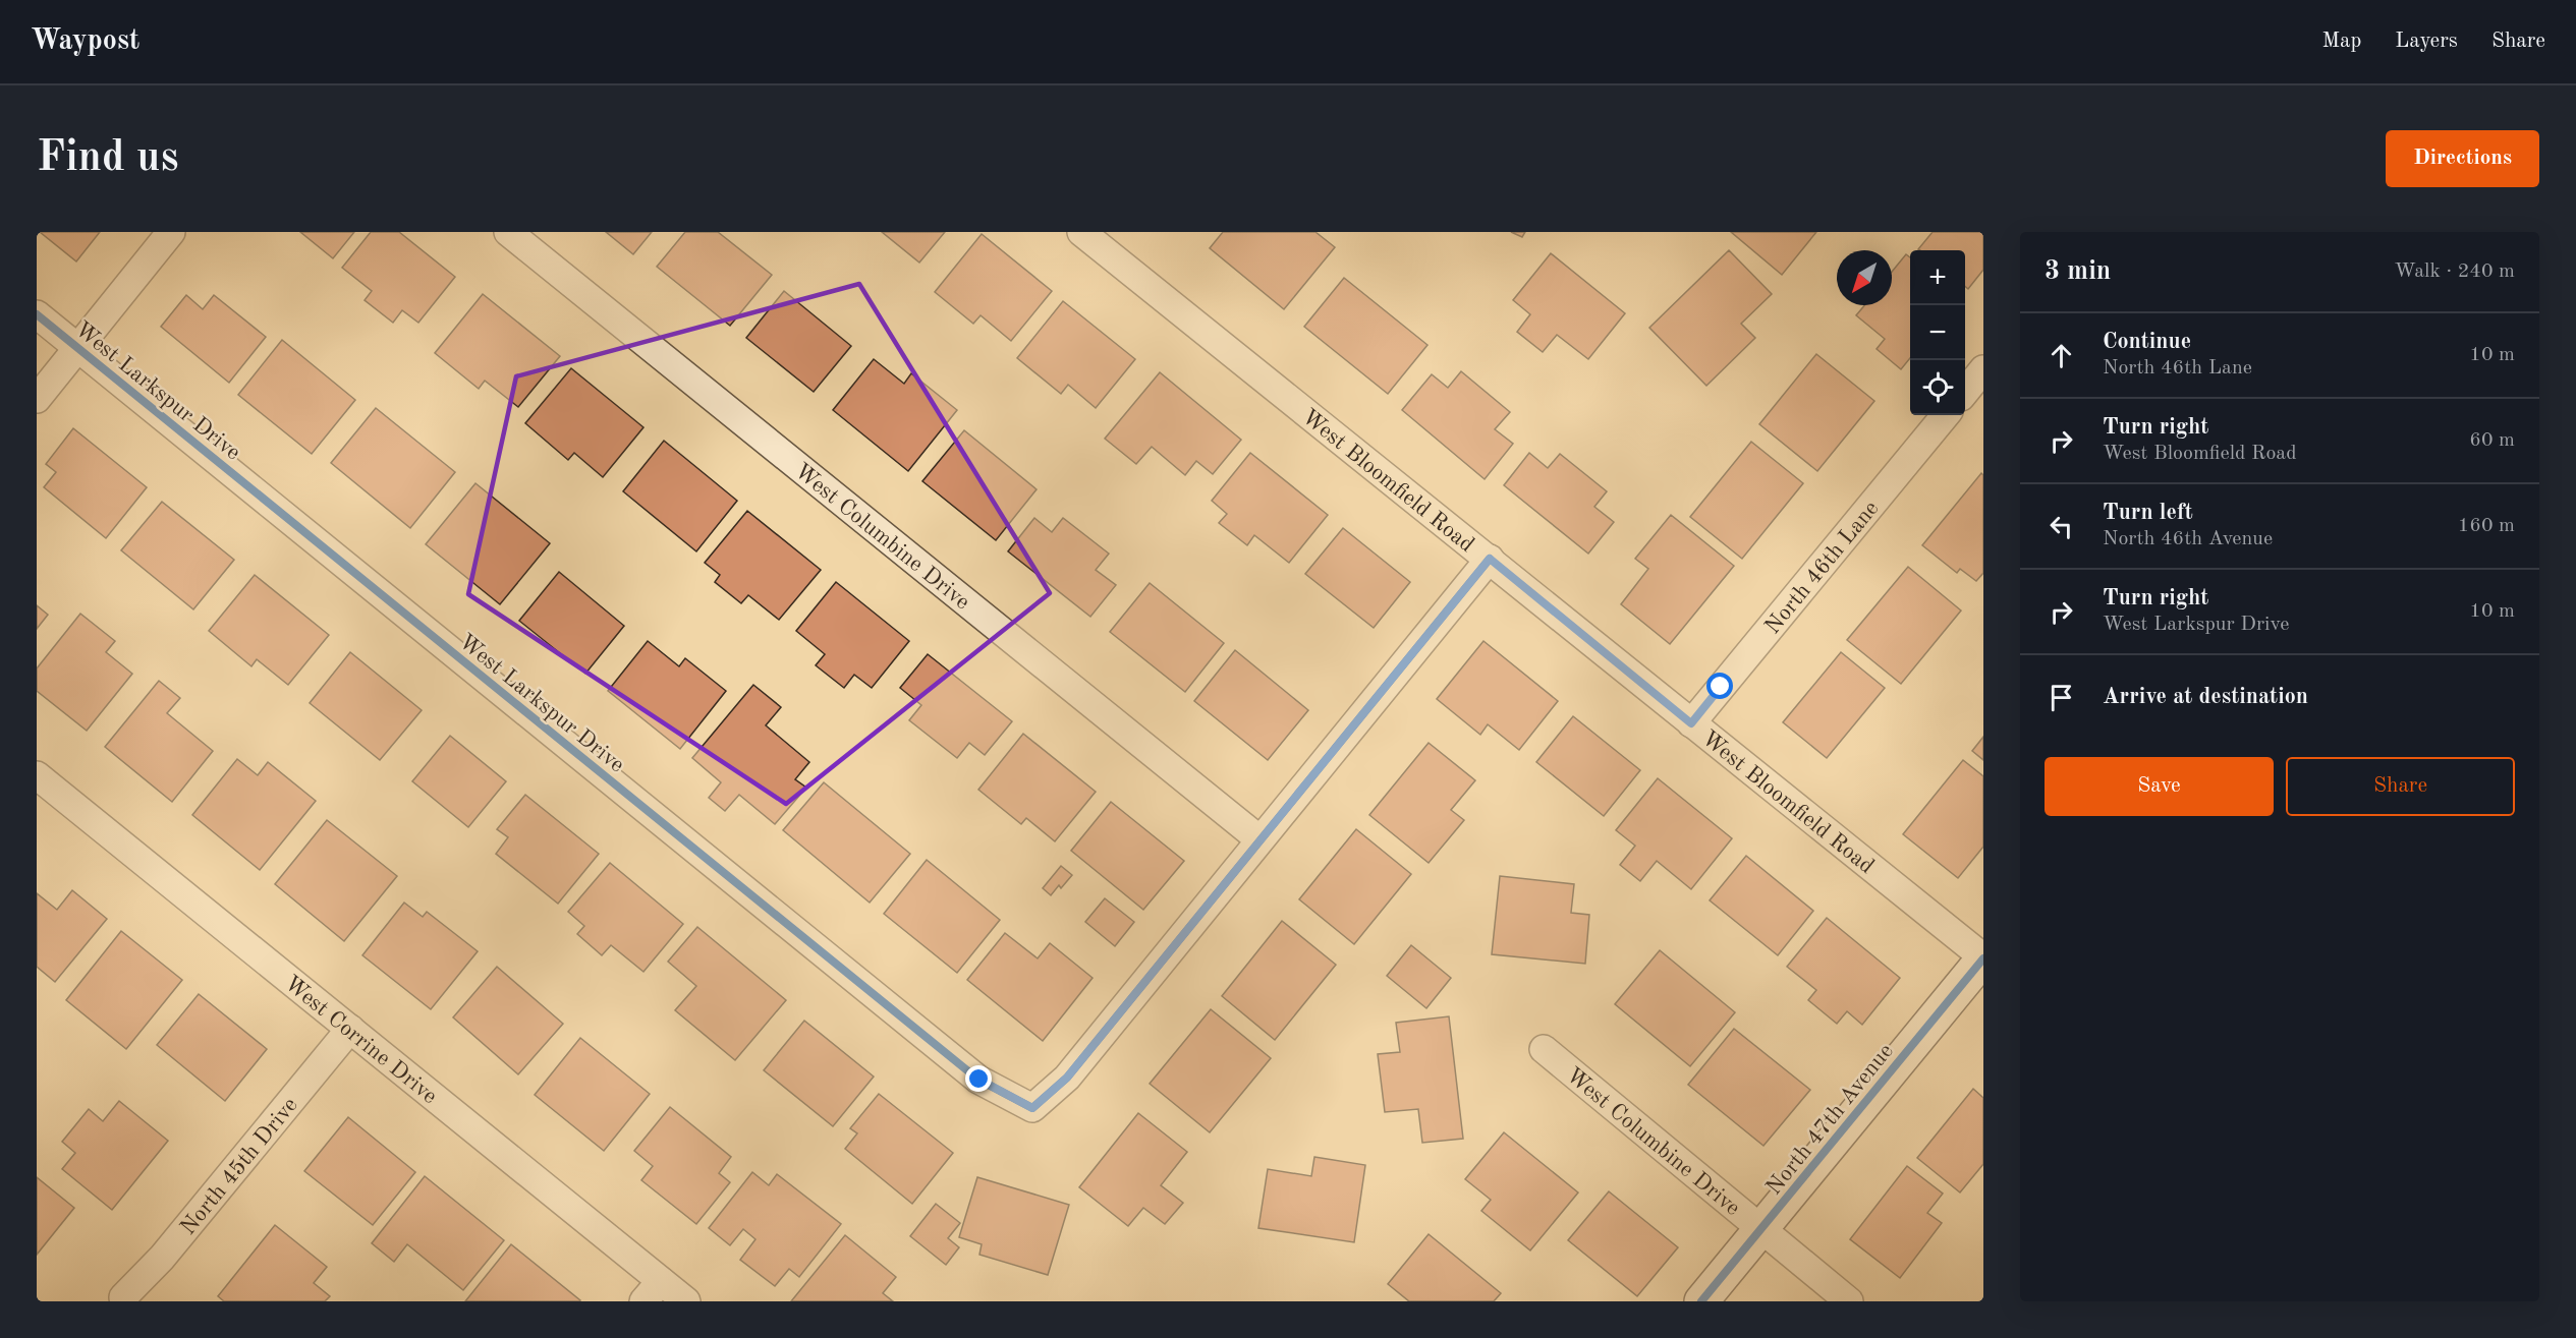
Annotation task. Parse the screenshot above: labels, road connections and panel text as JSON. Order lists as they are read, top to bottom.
{
  "streets": {
    "street": [
      "West Larkspur Drive",
      "West Bloomfield Road",
      "West Columbine Drive",
      "North 46th Lane",
      "West Corrine Drive",
      "North 47th Avenue",
      "North 45th Drive"
    ]
  },
  "crossings": [
    ["West Larkspur Drive", "West Columbine Drive"],
    ["West Bloomfield Road", "North 46th Lane"],
    ["West Bloomfield Road", "North 47th Avenue"],
    ["West Columbine Drive", "North 47th Avenue"],
    ["West Corrine Drive", "North 45th Drive"]
  ],
  "north": "bottom left",
  "page": {
    "header": "Waypost",
    "nav": ["Map", "Layers", "Share"],
    "buttons": [
      "Directions",
      ["Save", "Share"]
    ],
    "title": "Find us",
    "heading": ["3 min", "Walk · 240 m"],
    "map_buttons": ["+", "−"],
    "list": [
      ["Continue", "North 46th Lane", "10 m"],
      ["Turn right", "West Bloomfield Road", "60 m"],
      ["Turn left", "North 46th Avenue", "160 m"],
      ["Turn right", "West Larkspur Drive", "10 m"],
      "Arrive at destination"
    ]
  }
}
